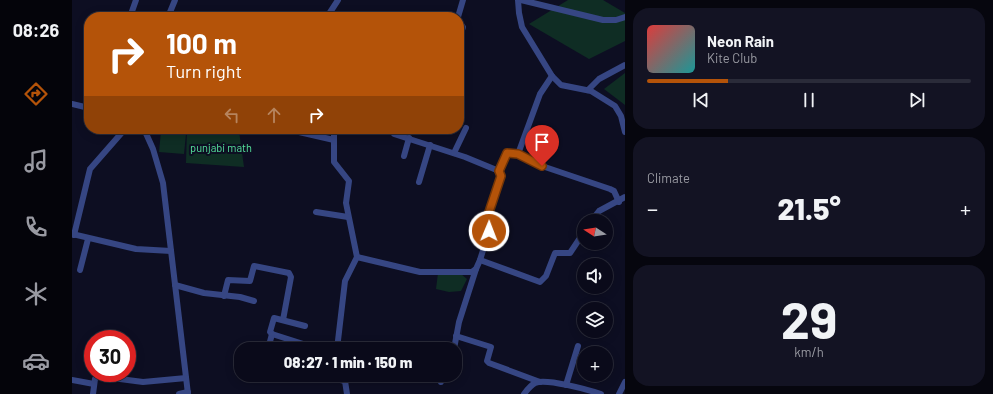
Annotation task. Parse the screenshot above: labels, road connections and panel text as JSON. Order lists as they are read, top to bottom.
{
  "parks": ["punjabi math"],
  "north": "left",
  "page": {
    "tabs": "08:26",
    "turn": ["100 m", "Turn right"],
    "song": ["Neon Rain", "Kite Club"],
    "tile": [
      "Climate",
      ["29", "km/h"]
    ],
    "heat": ["−", "21.5°", "+"],
    "map_buttons": "+",
    "limit": "30",
    "trip": "08:27 · 1 min · 150 m"
  }
}
